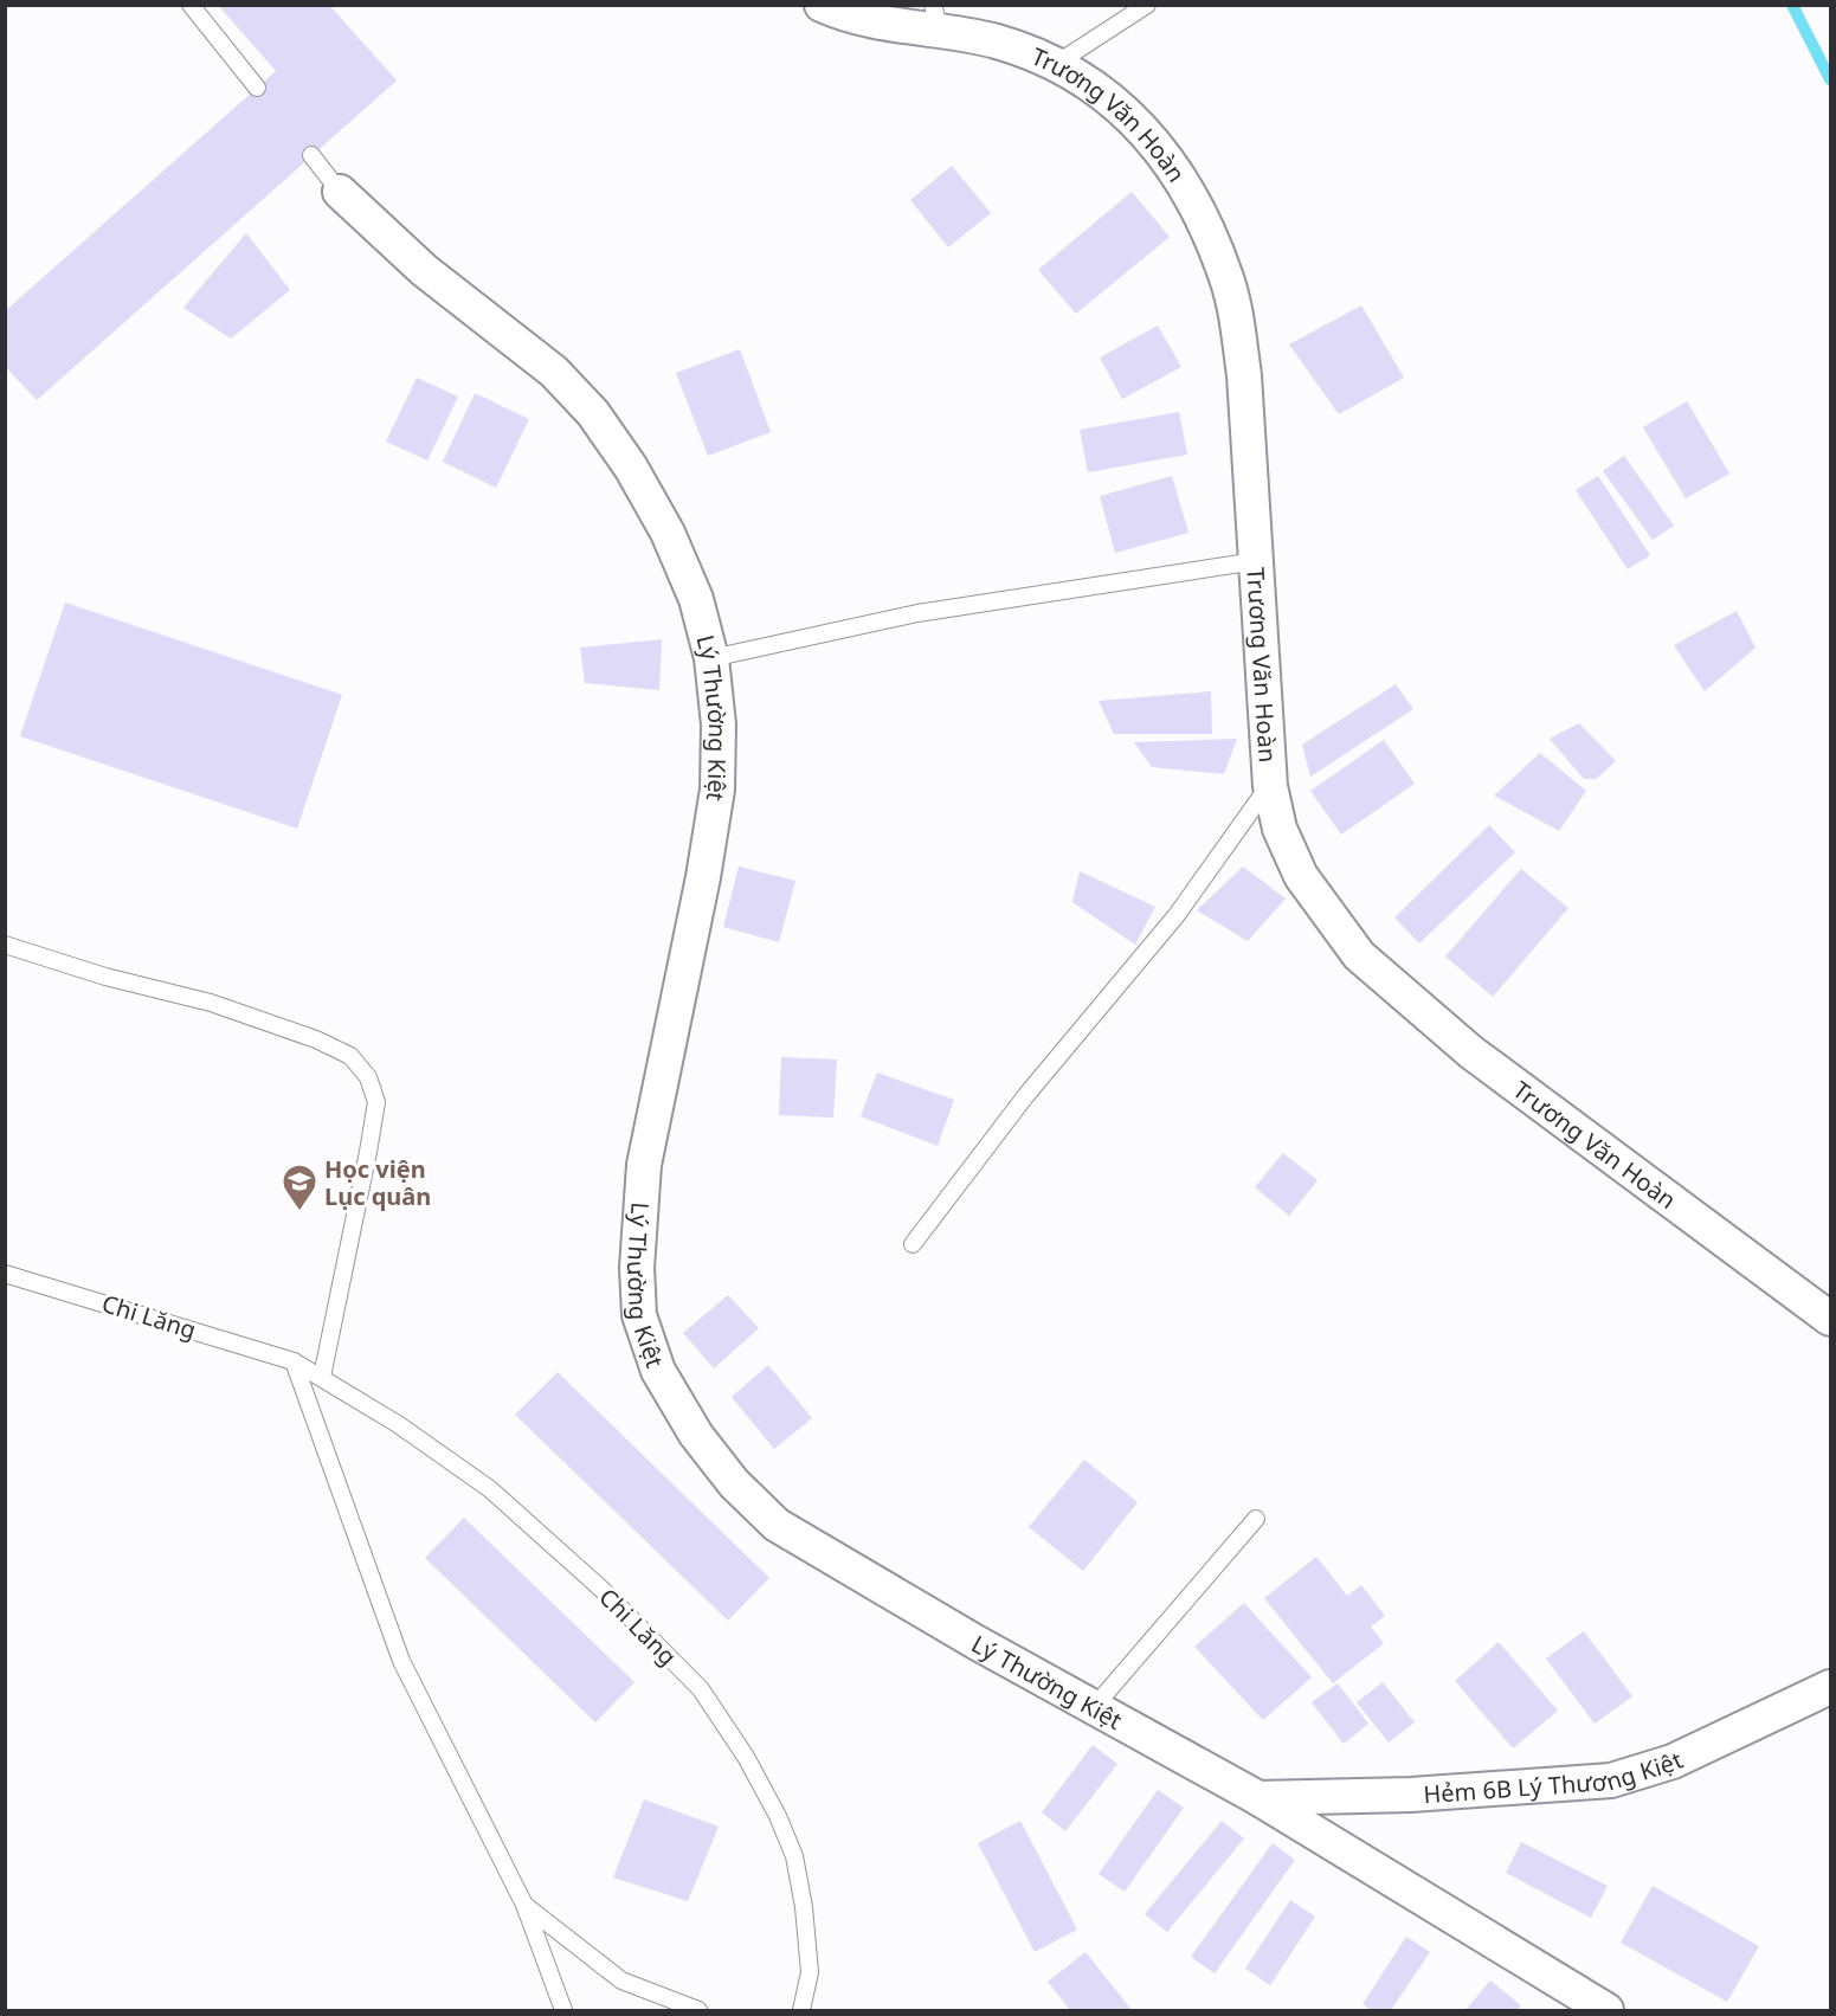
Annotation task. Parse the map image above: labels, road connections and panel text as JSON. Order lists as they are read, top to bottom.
{
  "streets": {
    "street": ["Trương Văn Hoàn", "Lý Thường Kiệt", "Hẻm 6B Lý Thương Kiệt"],
    "lane": ["Chi Lăng"]
  },
  "crossings": [
    ["Lý Thường Kiệt", "Hẻm 6B Lý Thương Kiệt"]
  ],
  "places": {
    "school or university": ["Học viện Lục quân"]
  }
}
